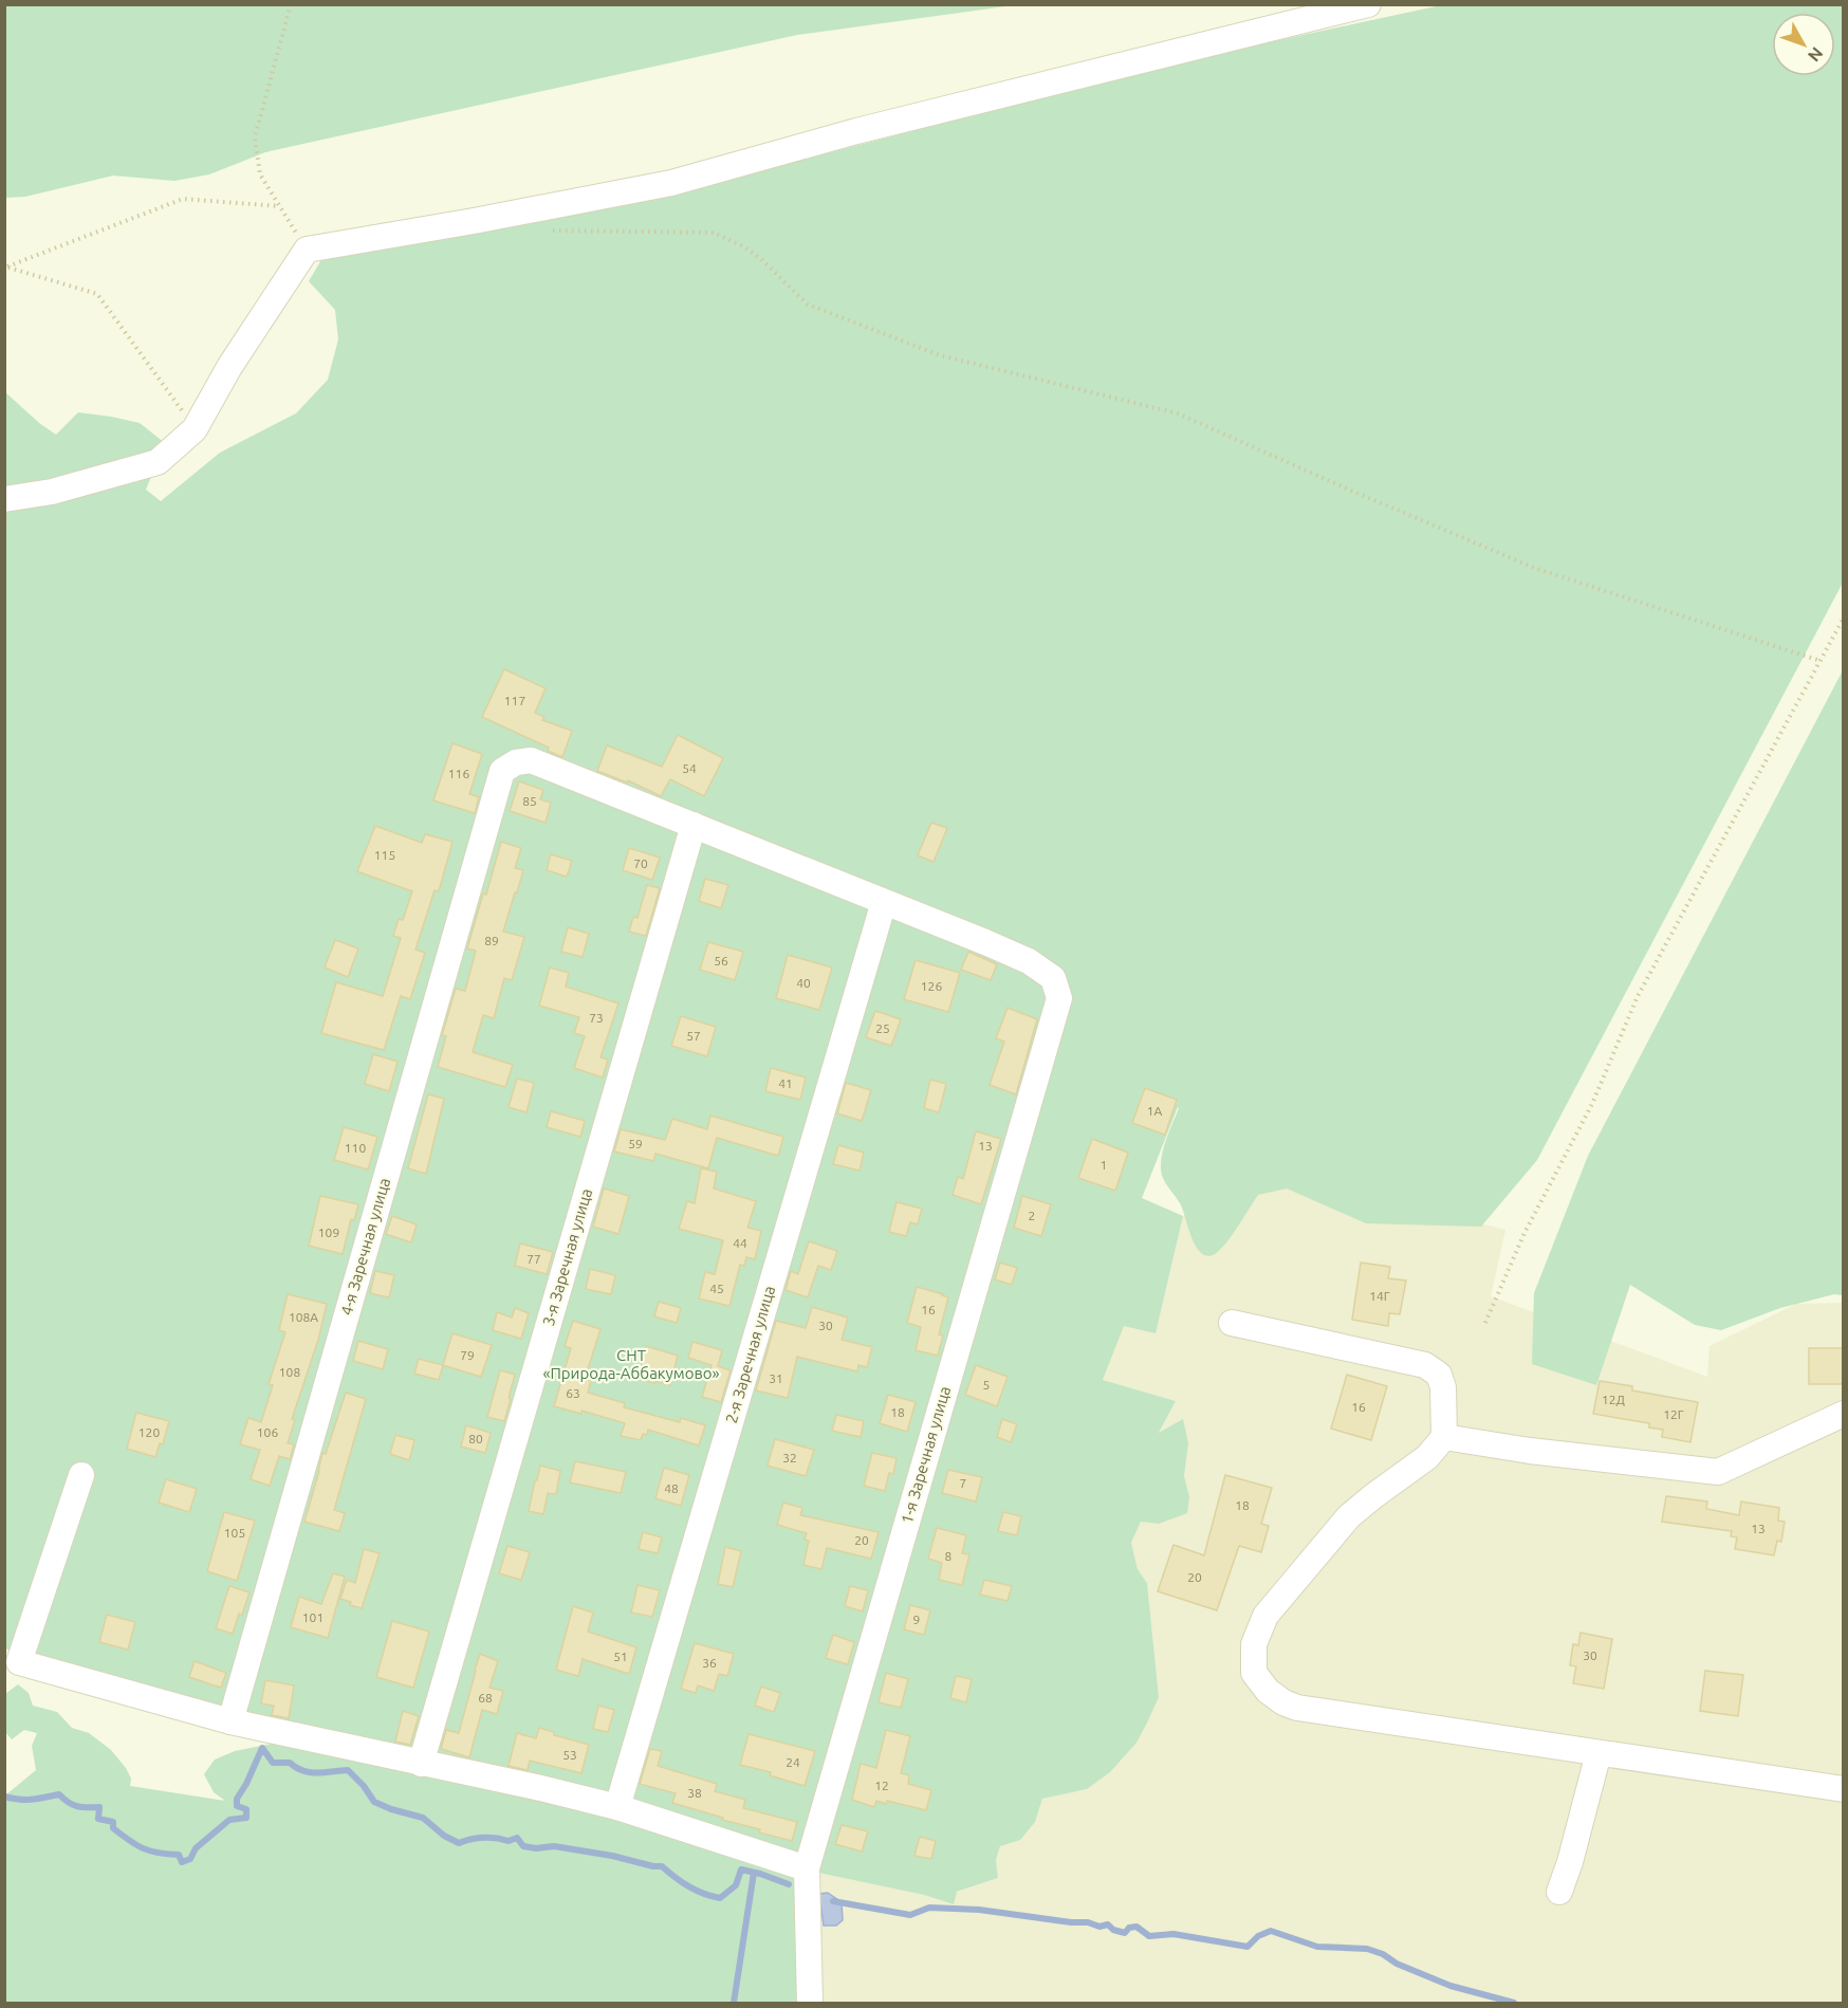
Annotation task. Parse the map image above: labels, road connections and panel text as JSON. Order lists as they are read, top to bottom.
{
  "streets": {
    "street": [
      "4-я Заречная улица",
      "3-я Заречная улица",
      "2-я Заречная улица",
      "1-я Заречная улица"
    ]
  },
  "crossings": [
    ["4-я Заречная улица", "1-я Заречная улица"],
    ["3-я Заречная улица", "1-я Заречная улица"],
    ["2-я Заречная улица", "1-я Заречная улица"]
  ],
  "parks": ["СНТ «Природа-Аббакумово»"],
  "house_numbers": [
    "117",
    "54",
    "116",
    "85",
    "115",
    "70",
    "89",
    "56",
    "40",
    "126",
    "73",
    "25",
    "57",
    "41",
    "1А",
    "59",
    "13",
    "110",
    "1",
    "2",
    "109",
    "44",
    "77",
    "45",
    "14Г",
    "16",
    "108А",
    "30",
    "79",
    "108",
    "31",
    "5",
    "63",
    "12Д",
    "16",
    "18",
    "12Г",
    "120",
    "106",
    "80",
    "32",
    "7",
    "48",
    "18",
    "13",
    "105",
    "20",
    "8",
    "20",
    "101",
    "9",
    "30",
    "51",
    "36",
    "68",
    "53",
    "24",
    "12",
    "38"
  ],
  "north": "bottom right"
}
